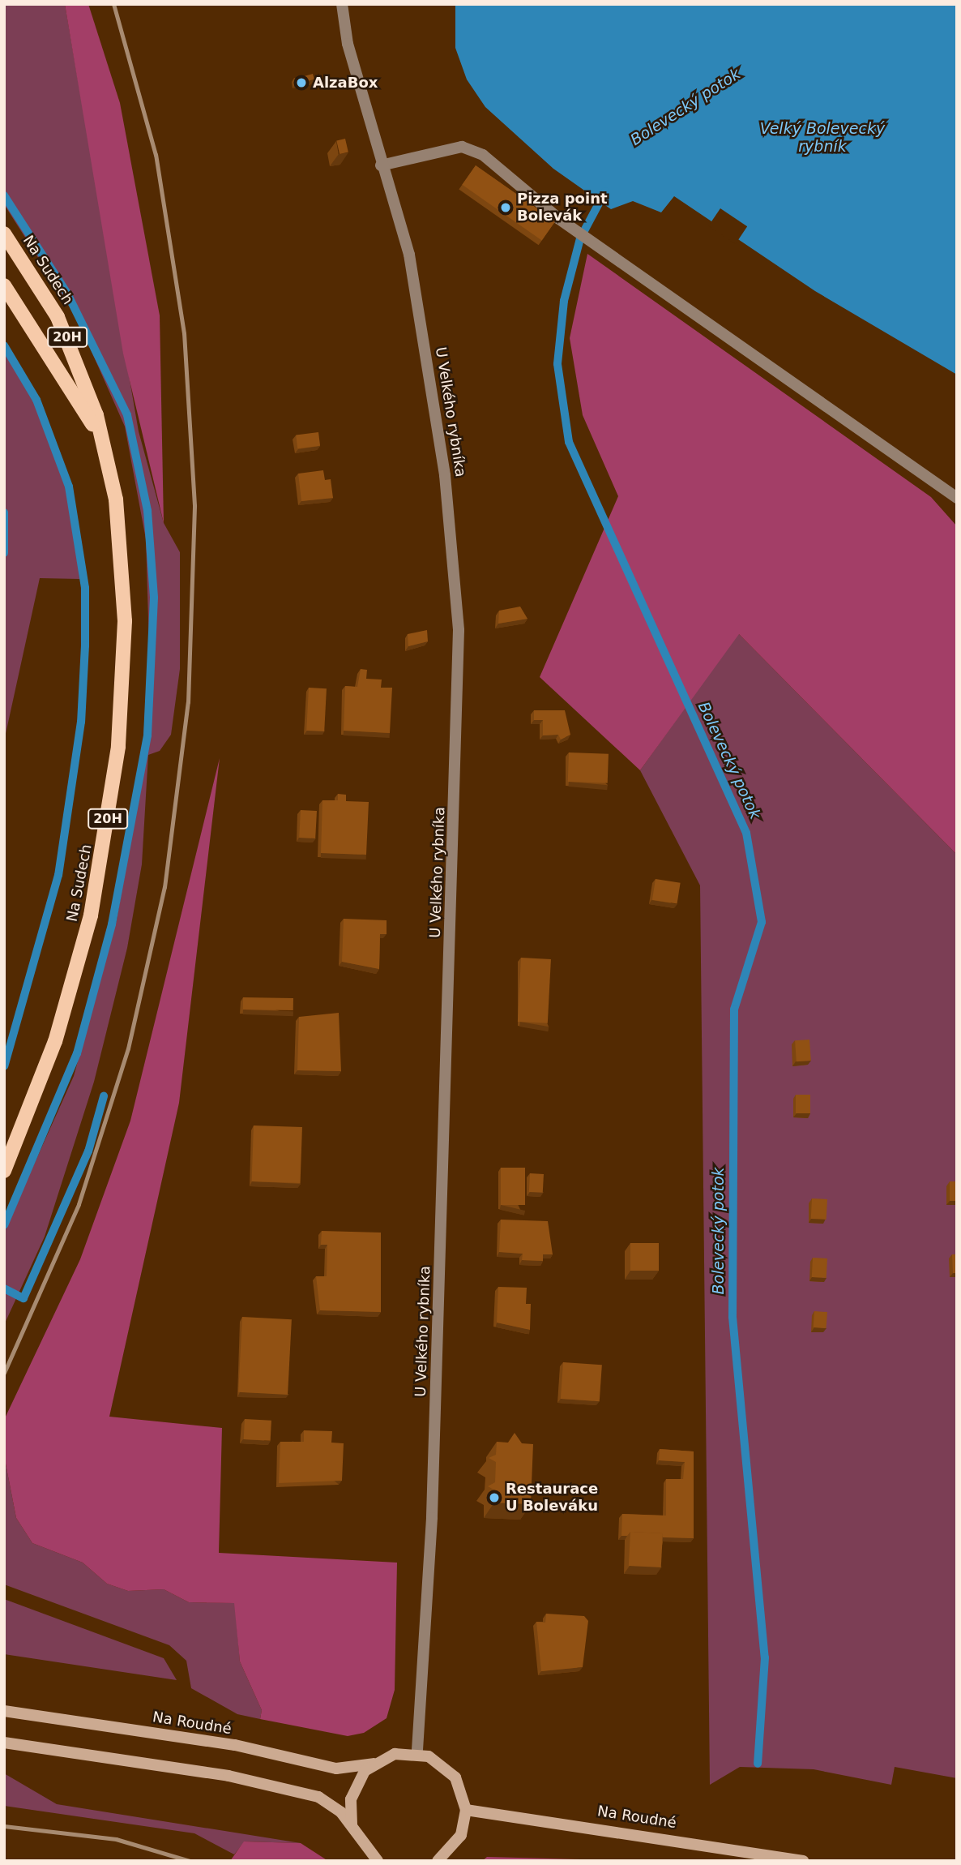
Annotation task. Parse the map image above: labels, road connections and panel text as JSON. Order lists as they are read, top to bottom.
{
  "streets": {
    "main road": ["Na Sudech", "20H", "Na Roudné"],
    "street": ["U Velkého rybníka"]
  },
  "crossings": [
    ["U Velkého rybníka", "Na Roudné"]
  ],
  "water": ["Bolevecký potok", "Velký Bolevecký rybník"],
  "places": ["AlzaBox", "Pizza point Bolevák", "Restaurace U Boleváku"]
}
